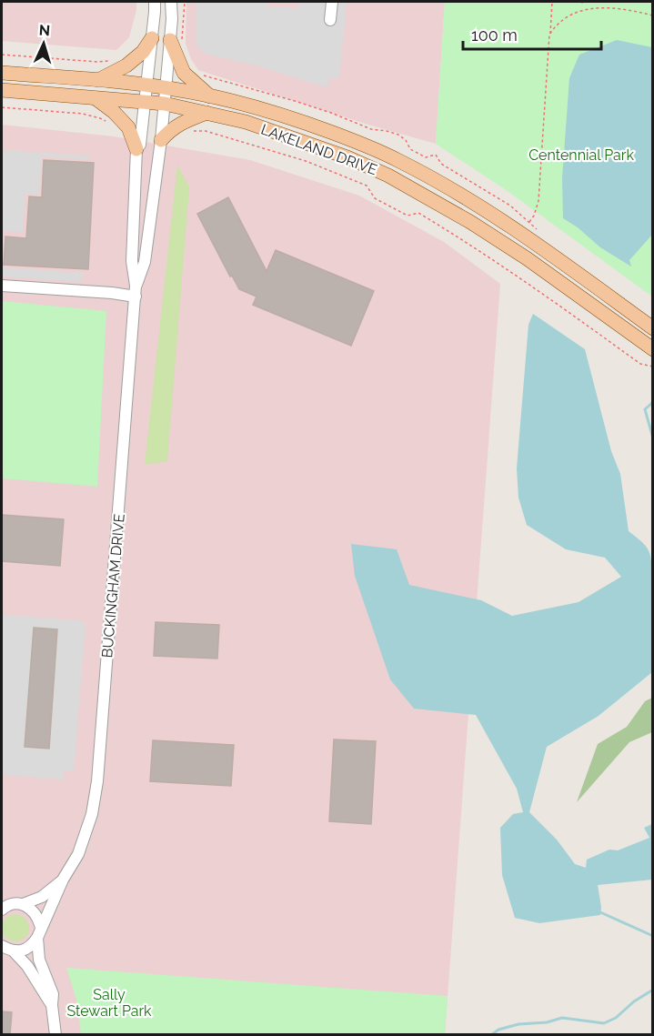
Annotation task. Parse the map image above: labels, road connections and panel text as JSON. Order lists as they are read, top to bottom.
{
  "streets": {
    "main road": ["LAKELAND DRIVE"],
    "street": ["BUCKINGHAM DRIVE"]
  },
  "crossings": [
    ["LAKELAND DRIVE", "BUCKINGHAM DRIVE"]
  ],
  "parks": ["Centennial Park", "Sally Stewart Park"],
  "scale_bar": "100 m",
  "north": "top"
}
